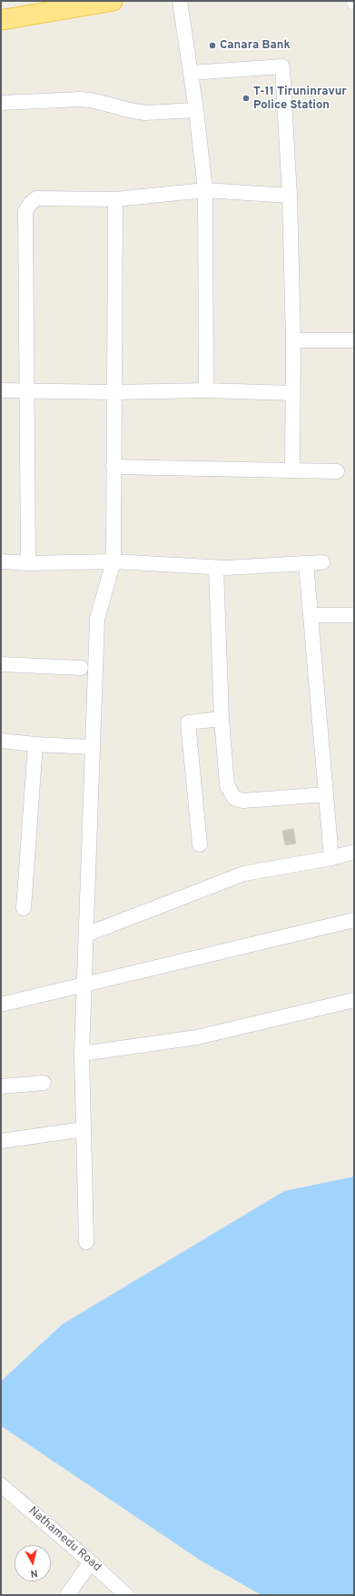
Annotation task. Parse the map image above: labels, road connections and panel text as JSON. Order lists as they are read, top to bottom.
{
  "streets": {
    "street": ["Nathamedu Road"]
  },
  "places": ["Canara Bank", "T-11 Tiruninravur Police Station"],
  "north": "bottom"
}
